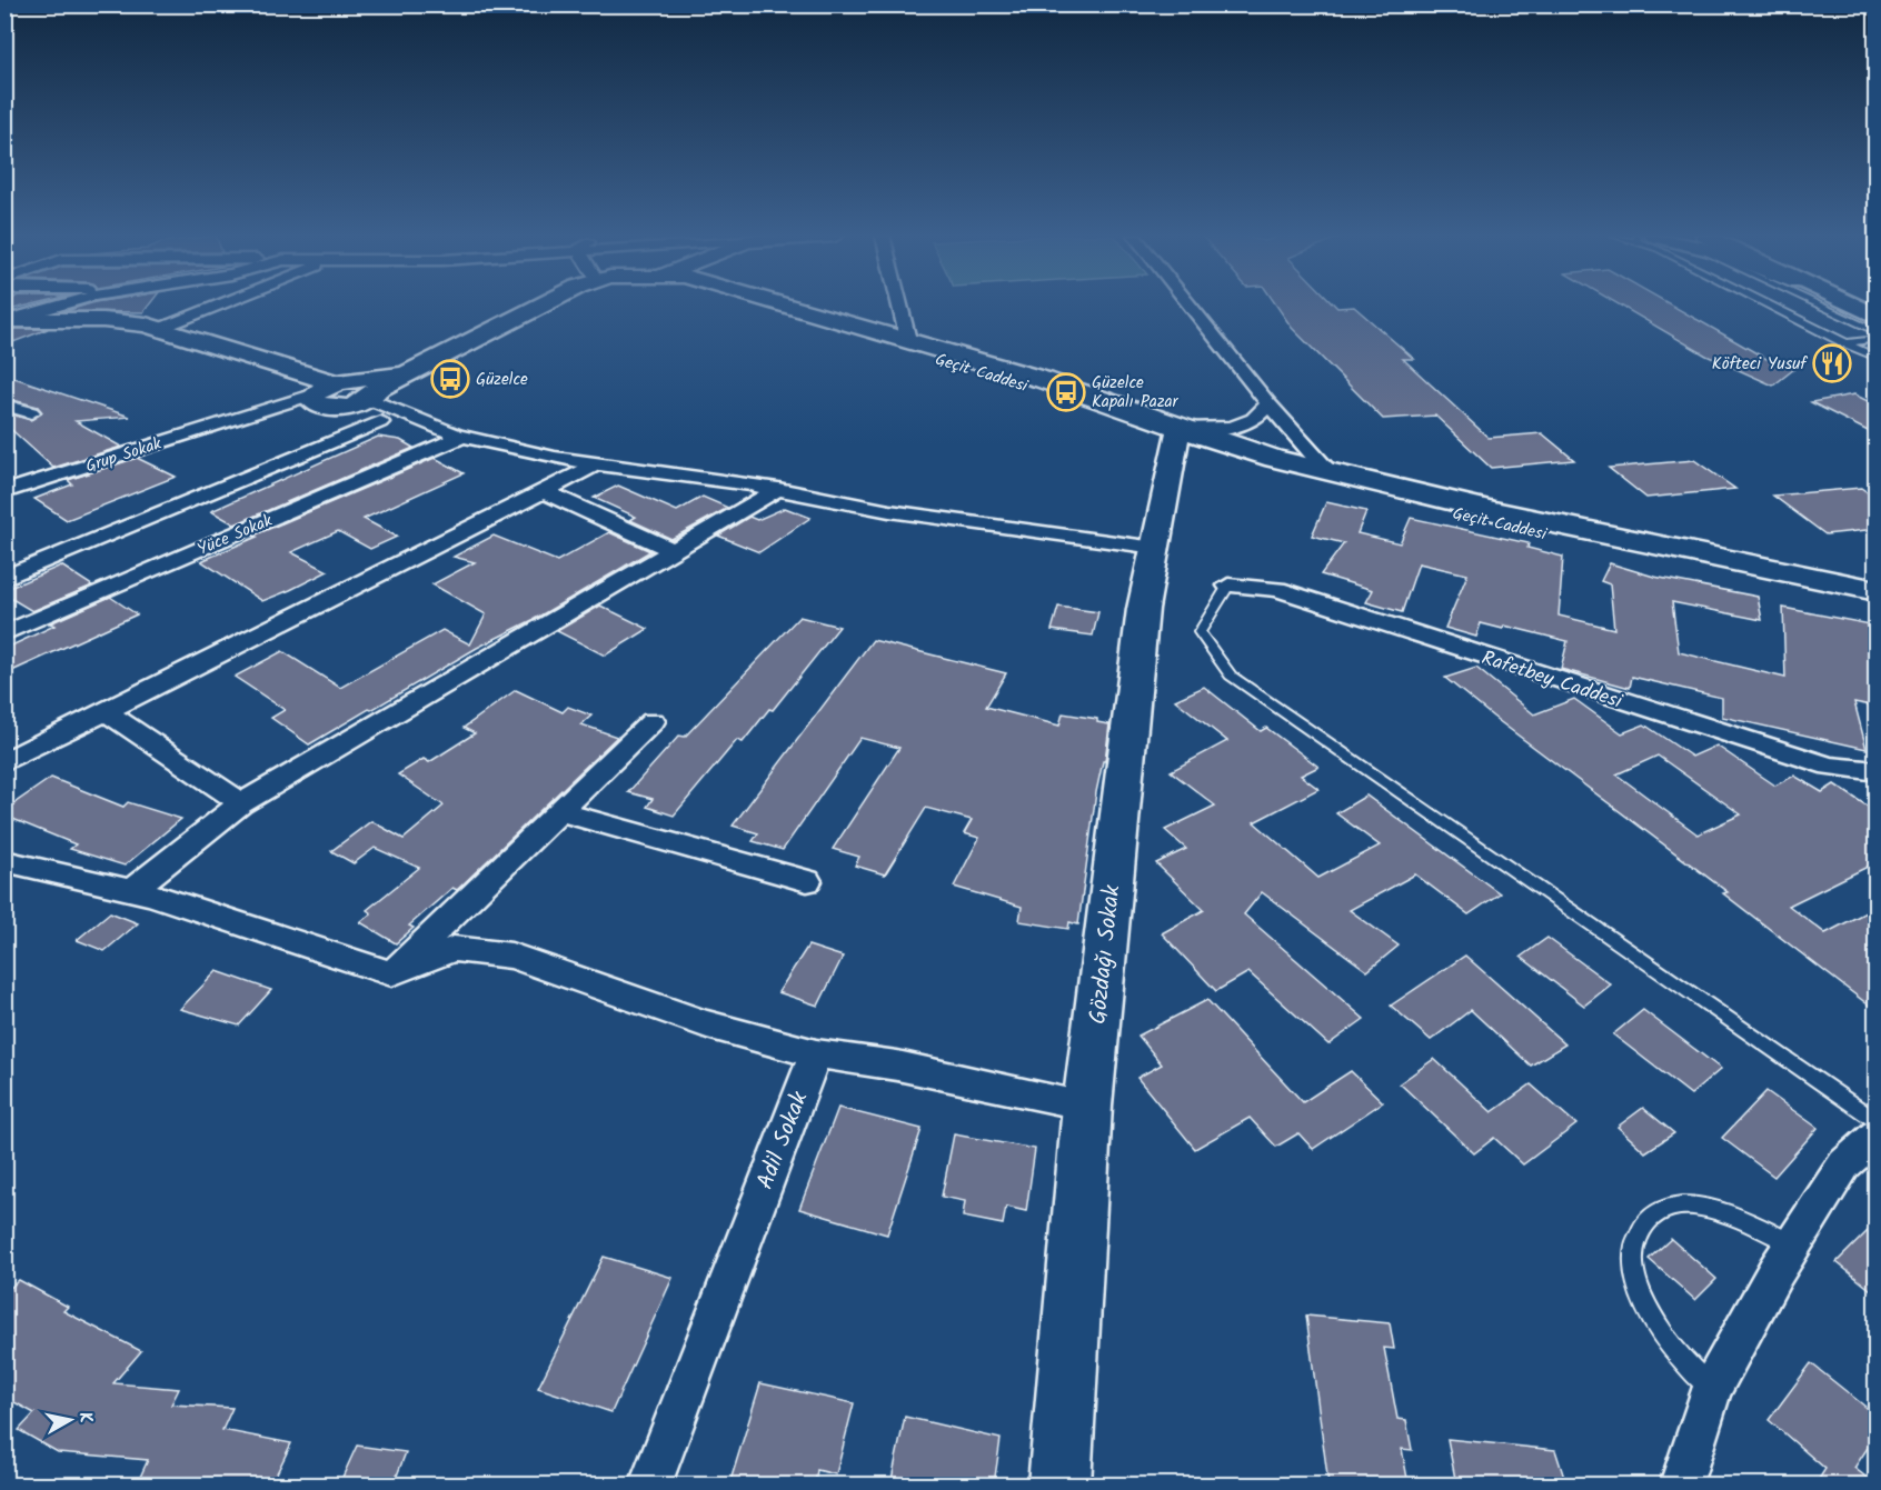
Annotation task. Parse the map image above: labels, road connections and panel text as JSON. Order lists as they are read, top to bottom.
{
  "streets": {
    "main road": ["Geçit Caddesi", "Gözdağı Sokak"],
    "street": [
      "Grup Sokak",
      "Yüce Sokak",
      "Rafetbey Caddesi",
      "Adil Sokak"
    ]
  },
  "crossings": [
    ["Geçit Caddesi", "Gözdağı Sokak"]
  ],
  "places": {
    "restaurant": ["Köfteci Yusuf"],
    "bus stop": ["Güzelce", "Güzelce Kapalı Pazar"]
  },
  "north": "right"
}
